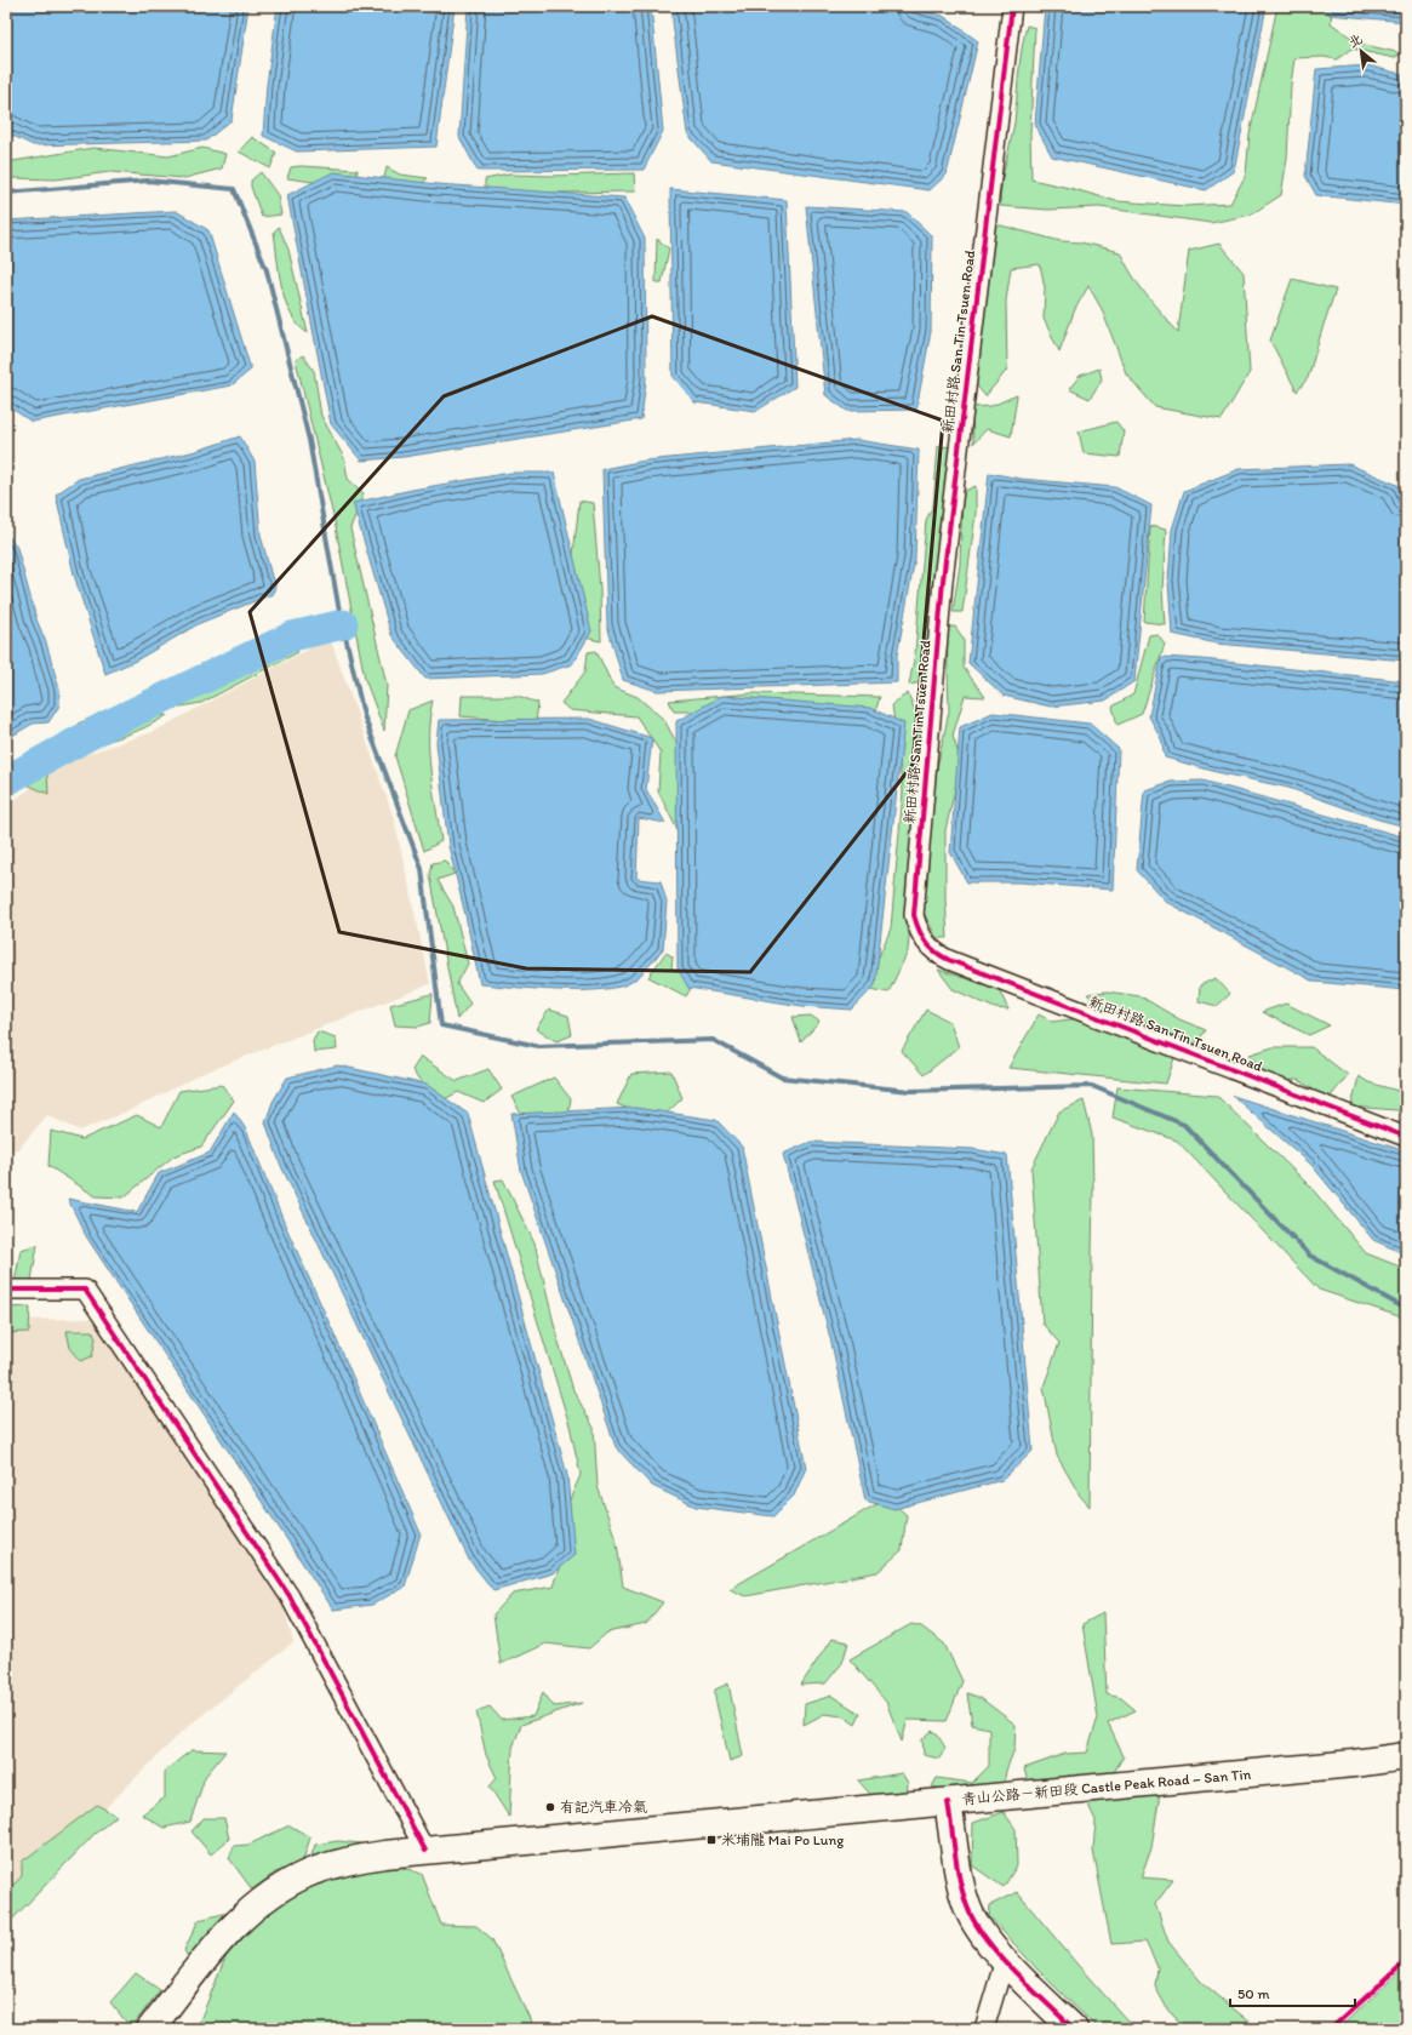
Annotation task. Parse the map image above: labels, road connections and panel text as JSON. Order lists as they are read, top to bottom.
{
  "streets": {
    "main road": ["青山公路－新田段 Castle Peak Road – San Tin"],
    "street": ["新田村路 San Tin Tsuen Road"]
  },
  "places": {
    "other": ["有記汽車冷氣"],
    "transit": ["米埔隴 Mai Po Lung"]
  },
  "scale_bar": "50 m",
  "north": "top left"
}
